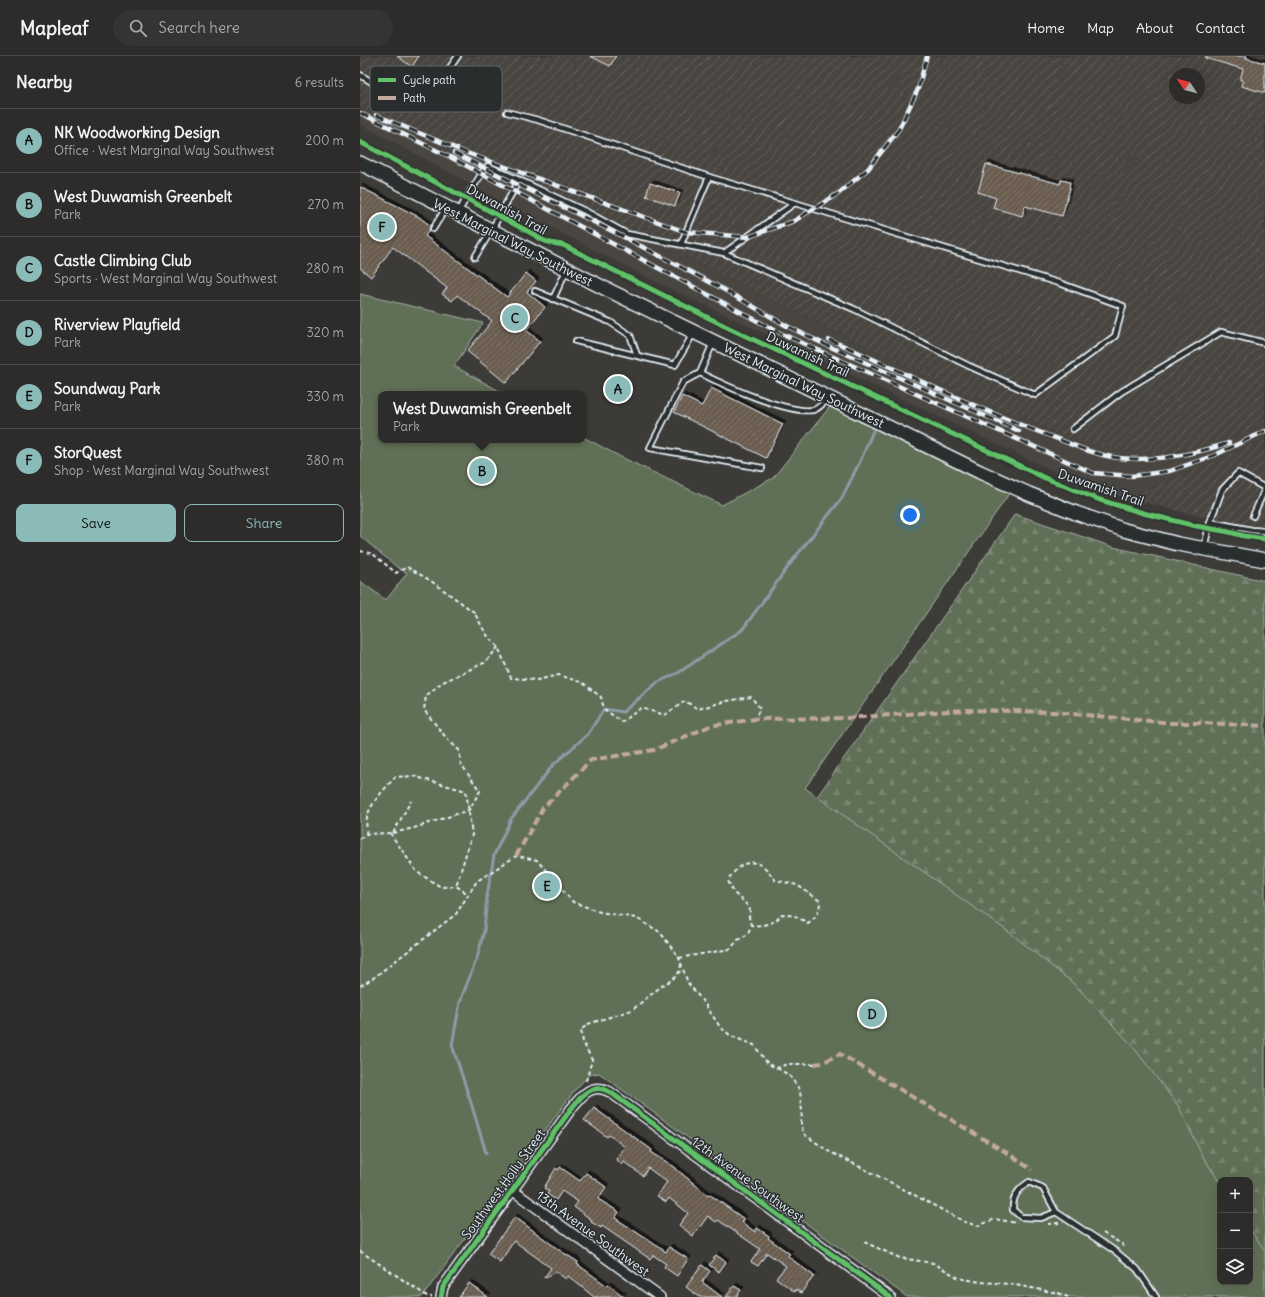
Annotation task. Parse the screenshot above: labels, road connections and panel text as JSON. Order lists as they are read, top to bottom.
{
  "streets": {
    "main road": ["West Marginal Way Southwest"],
    "street": ["12th Avenue Southwest", "Southwest Holly Street", "13th Avenue Southwest"],
    "cycle path": ["Duwamish Trail"]
  },
  "crossings": [
    ["12th Avenue Southwest", "Southwest Holly Street"],
    ["Southwest Holly Street", "13th Avenue Southwest"]
  ],
  "legend": ["Cycle path", "Path"],
  "north": "top left",
  "page": {
    "header": "Mapleaf",
    "search": "Search here",
    "nav": [
      "Home",
      "Map",
      "About",
      "Contact"
    ],
    "heading": ["Nearby", "6 results"],
    "list": [
      {
        "mark": "A",
        "name": "NK Woodworking Design",
        "note": "Office · West Marginal Way Southwest",
        "value": "200 m"
      },
      {
        "mark": "B",
        "name": "West Duwamish Greenbelt",
        "note": "Park",
        "value": "270 m"
      },
      {
        "mark": "C",
        "name": "Castle Climbing Club",
        "note": "Sports · West Marginal Way Southwest",
        "value": "280 m"
      },
      {
        "mark": "D",
        "name": "Riverview Playfield",
        "note": "Park",
        "value": "320 m"
      },
      {
        "mark": "E",
        "name": "Soundway Park",
        "note": "Park",
        "value": "330 m"
      },
      {
        "mark": "F",
        "name": "StorQuest",
        "note": "Shop · West Marginal Way Southwest",
        "value": "380 m"
      }
    ],
    "pins": [
      "F",
      "C",
      "A",
      "B",
      "E",
      "D"
    ],
    "popup": ["West Duwamish Greenbelt", "Park"],
    "buttons": ["Save", "Share"],
    "map_buttons": ["+", "−"]
  }
}
